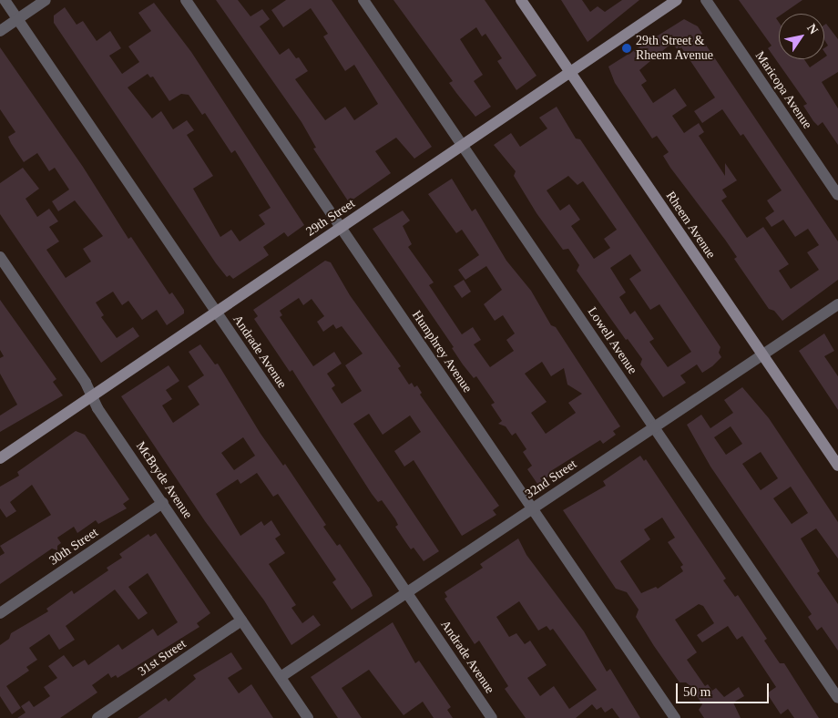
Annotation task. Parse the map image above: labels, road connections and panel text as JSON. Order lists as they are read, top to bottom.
{
  "streets": {
    "street": [
      "Maricopa Avenue",
      "29th Street",
      "Rheem Avenue",
      "Lowell Avenue",
      "Andrade Avenue",
      "Humphrey Avenue",
      "32nd Street",
      "McBryde Avenue",
      "30th Street",
      "31st Street"
    ]
  },
  "crossings": [
    ["29th Street", "Rheem Avenue"],
    ["29th Street", "Lowell Avenue"],
    ["29th Street", "Andrade Avenue"],
    ["29th Street", "Humphrey Avenue"],
    ["29th Street", "McBryde Avenue"],
    ["Rheem Avenue", "32nd Street"],
    ["Lowell Avenue", "32nd Street"],
    ["Andrade Avenue", "32nd Street"],
    ["Humphrey Avenue", "32nd Street"],
    ["32nd Street", "McBryde Avenue"],
    ["McBryde Avenue", "30th Street"],
    ["McBryde Avenue", "31st Street"]
  ],
  "places": ["29th Street & Rheem Avenue"],
  "scale_bar": "50 m",
  "north": "top right"
}
